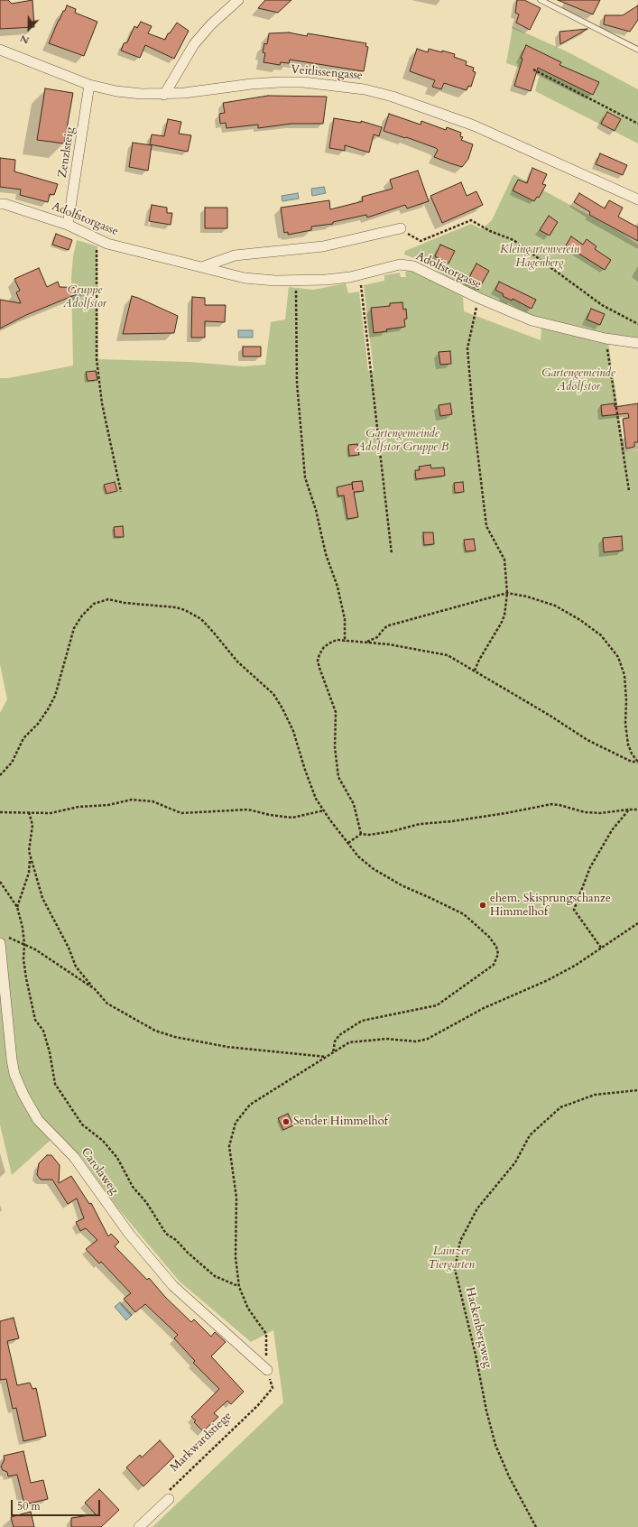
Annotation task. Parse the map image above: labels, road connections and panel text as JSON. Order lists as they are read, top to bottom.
{
  "streets": {
    "street": [
      "Veitlissengasse",
      "Zenzlsteig",
      "Adolfstorgasse",
      "Carolaweg"
    ],
    "path": ["Hackenbergweg", "Markwardstiege"]
  },
  "crossings": [
    ["Veitlissengasse", "Zenzlsteig"],
    ["Zenzlsteig", "Adolfstorgasse"],
    ["Carolaweg", "Markwardstiege"]
  ],
  "parks": [
    "Kleingartenverein Hagenberg",
    "Gruppe Adolfstor",
    "Gartengemeinde Adolfstor",
    "Gartengemeinde Adolfstor Gruppe B",
    "Lainzer Tiergarten"
  ],
  "places": ["ehem. Skisprungschanze Himmelhof", "Sender Himmelhof"],
  "scale_bar": "50 m",
  "north": "bottom"
}
